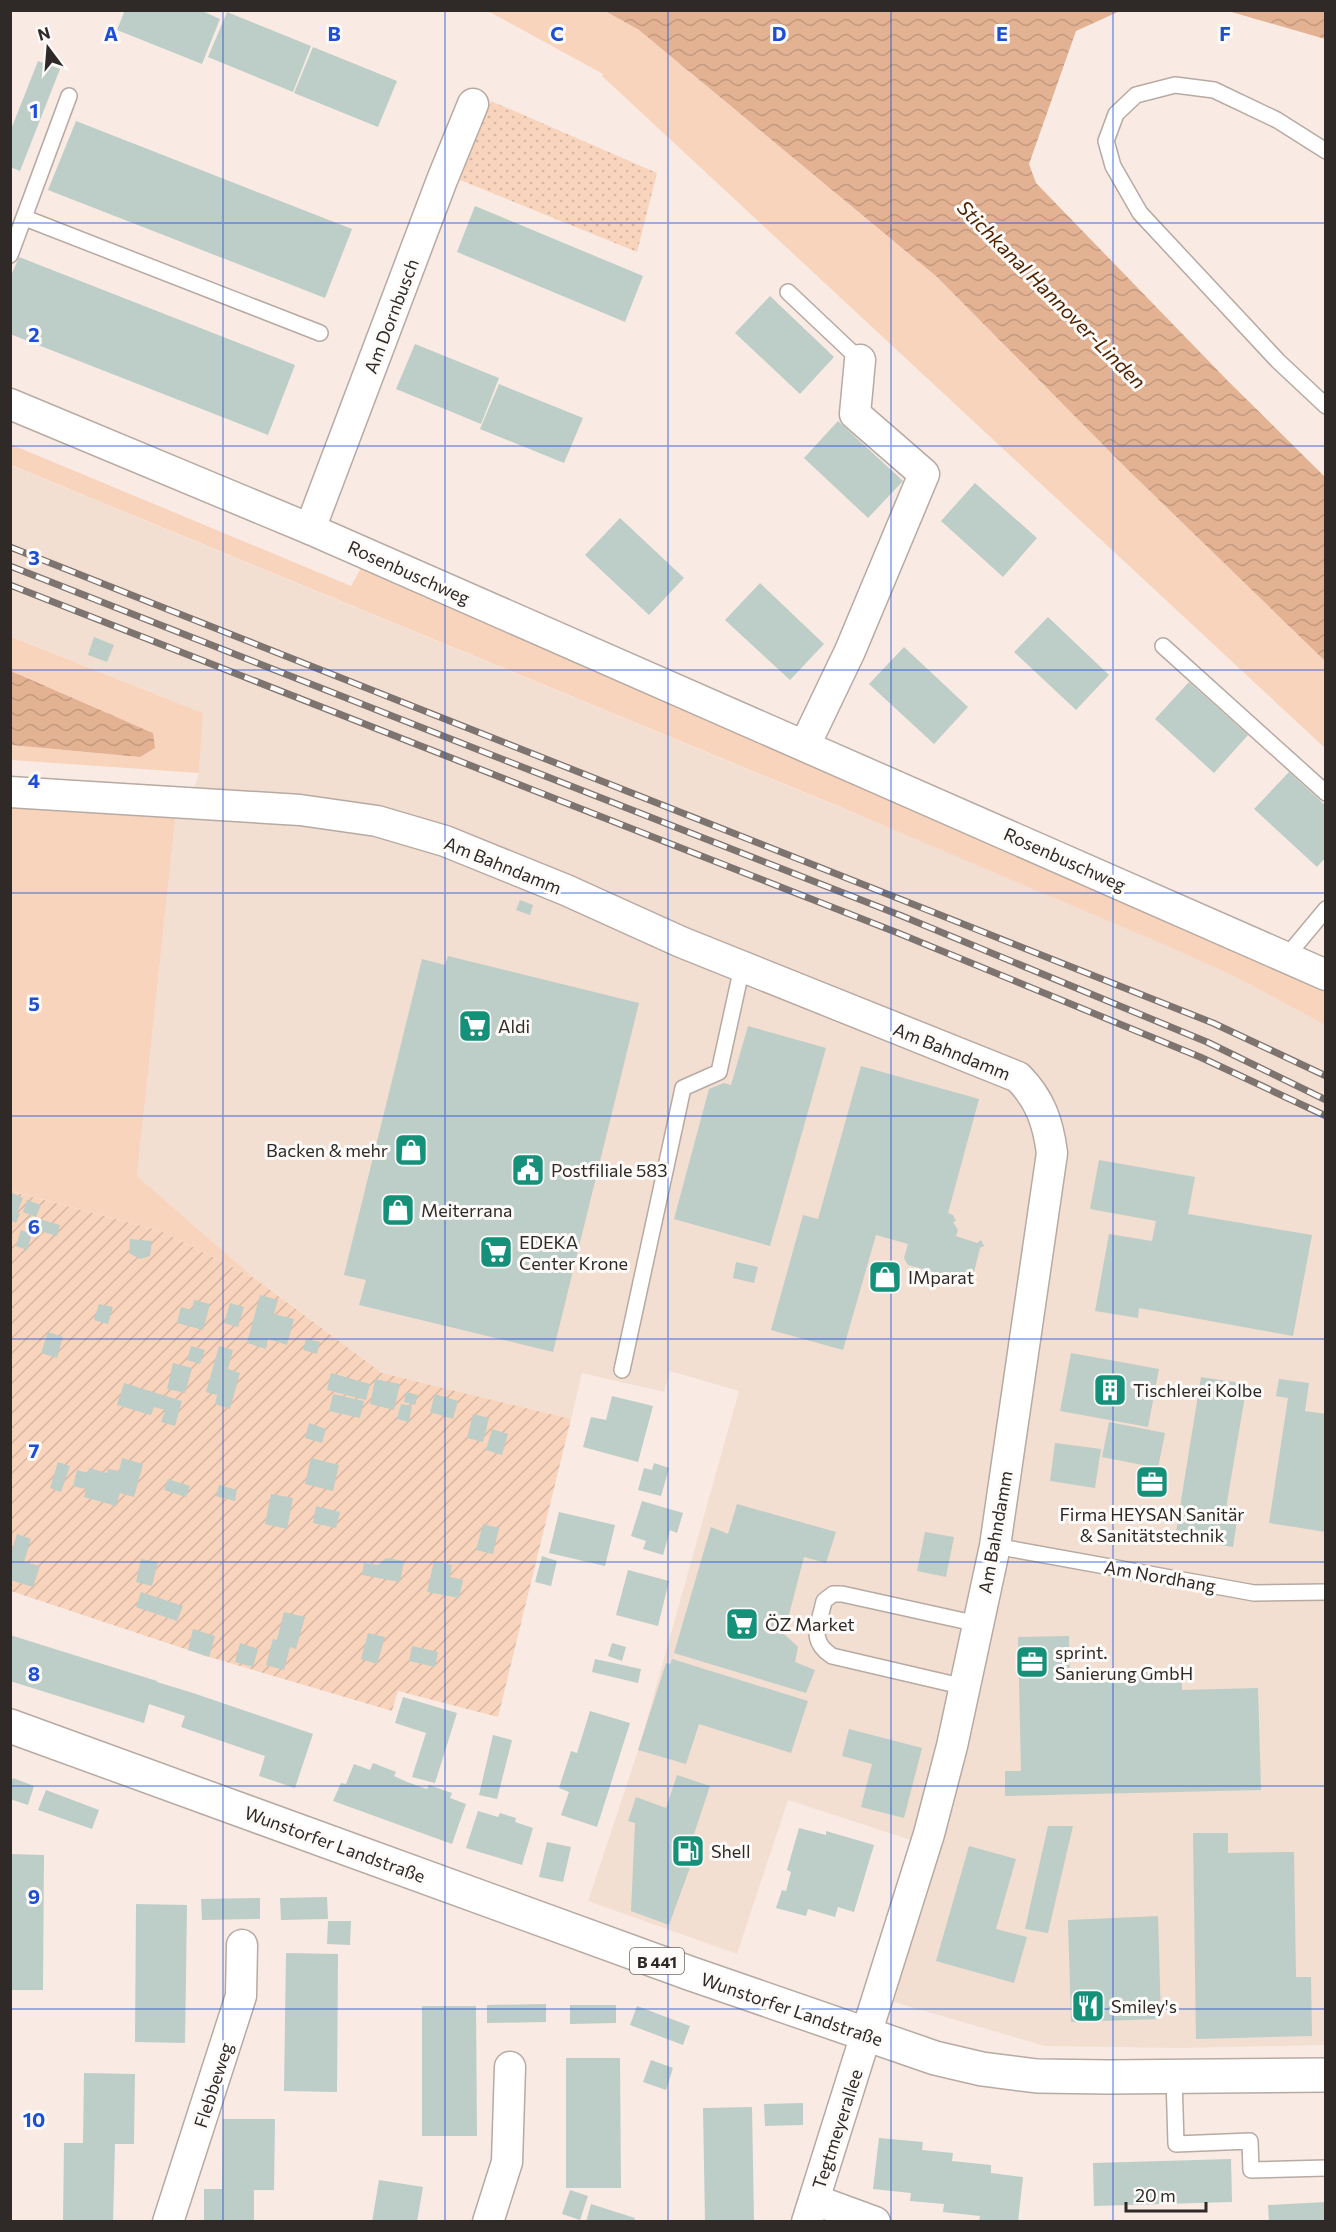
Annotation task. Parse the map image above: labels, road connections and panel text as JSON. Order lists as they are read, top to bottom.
{
  "streets": {
    "main road": ["Wunstorfer Landstraße", "B 441"],
    "street": [
      "Am Dornbusch",
      "Rosenbuschweg",
      "Am Bahndamm",
      "Flebbeweg",
      "Tegtmeyerallee"
    ],
    "lane": ["Am Nordhang"]
  },
  "crossings": [
    ["Am Dornbusch", "Rosenbuschweg"],
    ["Am Bahndamm", "Am Nordhang"],
    ["Am Bahndamm", "Wunstorfer Landstraße"],
    ["Am Bahndamm", "Tegtmeyerallee"],
    ["Wunstorfer Landstraße", "Tegtmeyerallee"]
  ],
  "water": ["Stichkanal Hannover-Linden"],
  "places": {
    "supermarket": ["Aldi", "EDEKA Center Krone", "ÖZ Market"],
    "shop": ["Backen & mehr", "Meiterrana", "IMparat"],
    "public building": ["Postfiliale 583"],
    "building": ["Tischlerei Kolbe"],
    "office": ["Firma HEYSAN Sanitär & Sanitätstechnik", "sprint. Sanierung GmbH"],
    "fuel station": ["Shell"],
    "restaurant": ["Smiley's"]
  },
  "scale_bar": "20 m",
  "north": "top",
  "grid": {
    "columns": [
      "A",
      "B",
      "C",
      "D",
      "E",
      "F"
    ],
    "rows": [
      "1",
      "2",
      "3",
      "4",
      "5",
      "6",
      "7",
      "8",
      "9",
      "10"
    ]
  }
}
